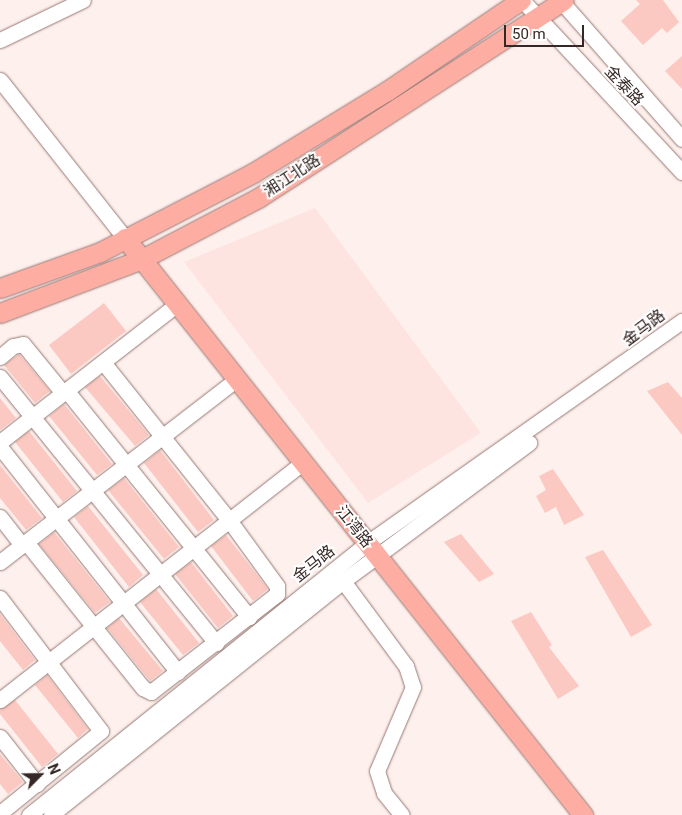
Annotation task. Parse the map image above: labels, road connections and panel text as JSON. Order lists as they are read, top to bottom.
{
  "streets": {
    "main road": ["湘江北路", "江湾路"],
    "street": ["金泰路", "金马路"]
  },
  "crossings": [
    ["金泰路", "湘江北路"],
    ["湘江北路", "江湾路"],
    ["金马路", "江湾路"]
  ],
  "scale_bar": "50 m",
  "north": "top right"
}
